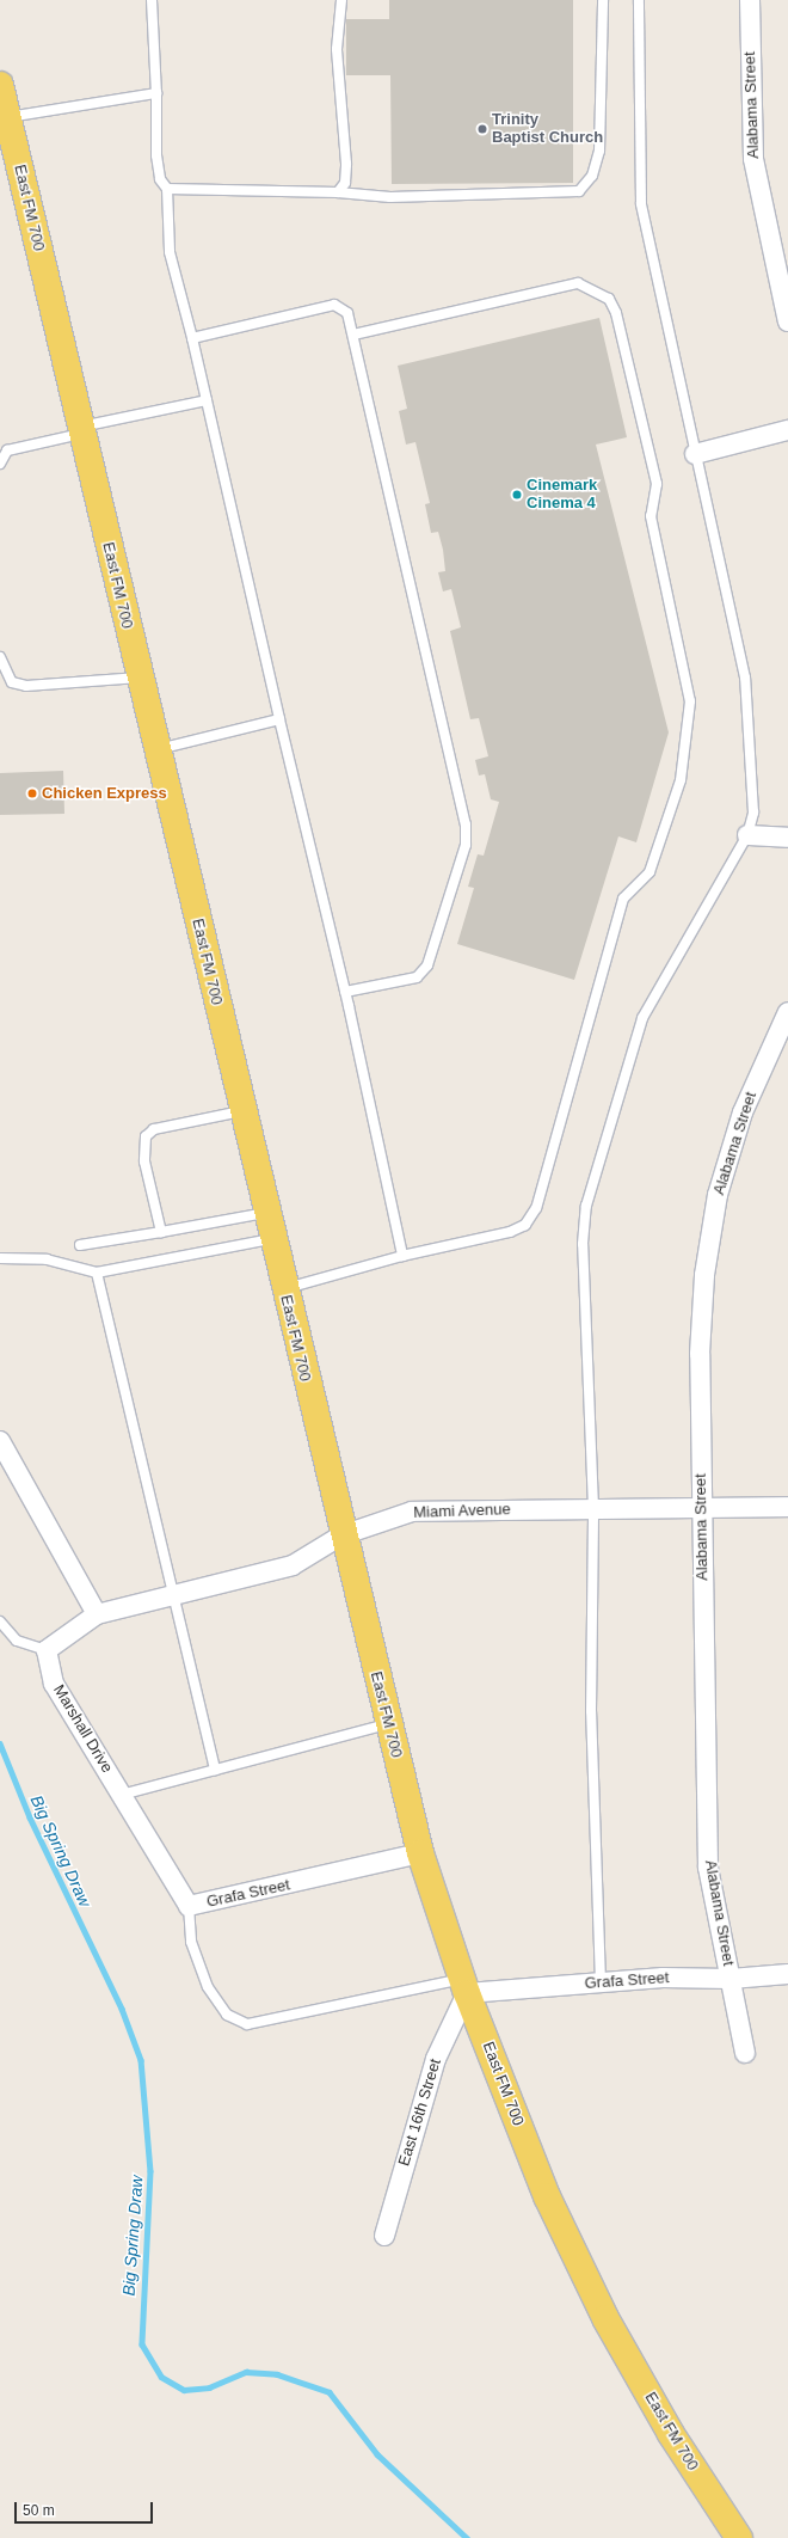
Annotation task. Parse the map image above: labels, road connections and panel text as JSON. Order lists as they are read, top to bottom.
{
  "streets": {
    "main road": ["East FM 700"],
    "street": [
      "Alabama Street",
      "Miami Avenue",
      "Marshall Drive",
      "Grafa Street",
      "East 16th Street"
    ]
  },
  "crossings": [
    ["Alabama Street", "Miami Avenue"],
    ["Alabama Street", "Grafa Street"],
    ["East FM 700", "Miami Avenue"],
    ["East FM 700", "Grafa Street"],
    ["East FM 700", "East 16th Street"],
    ["Marshall Drive", "Grafa Street"],
    ["Grafa Street", "East 16th Street"]
  ],
  "water": ["Big Spring Draw"],
  "places": ["Trinity Baptist Church", "Cinemark Cinema 4", "Chicken Express"],
  "scale_bar": "50 m"
}
